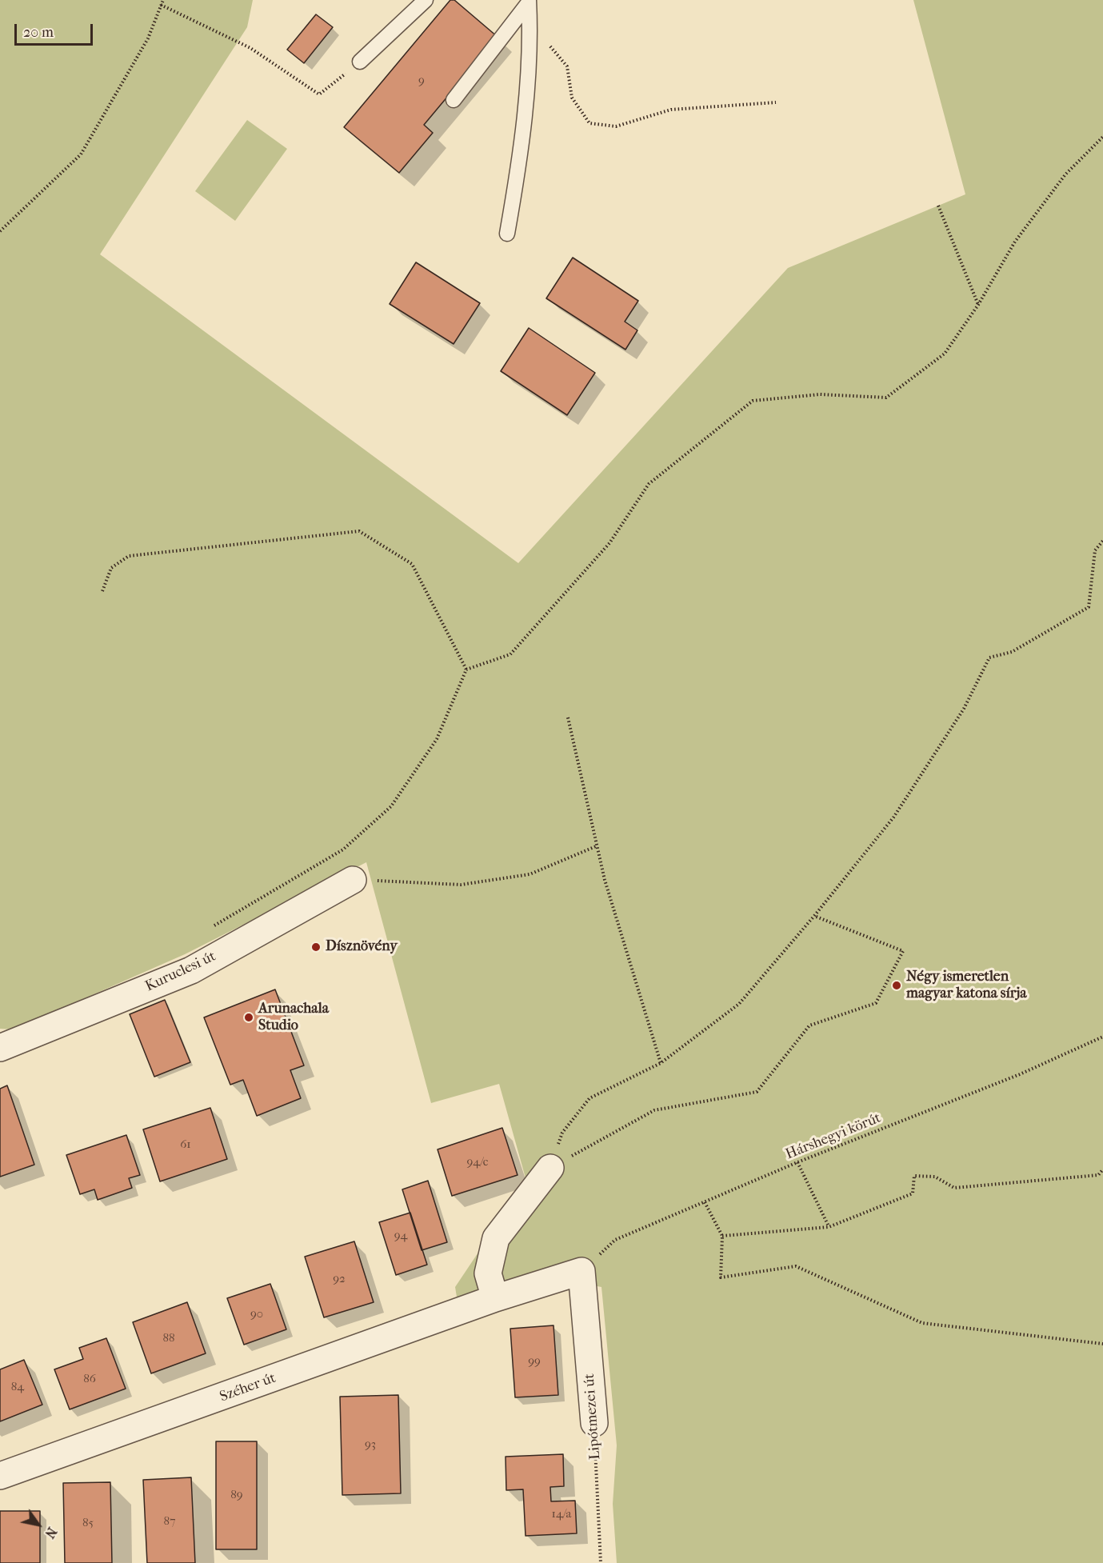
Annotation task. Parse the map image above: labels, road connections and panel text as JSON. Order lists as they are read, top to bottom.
{
  "streets": {
    "street": ["Kuruclesi út", "Széher út", "Lipótmezei út"],
    "path": ["Hárshegyi körút"]
  },
  "crossings": [
    ["Hárshegyi körút", "Széher út"],
    ["Hárshegyi körút", "Lipótmezei út"],
    ["Széher út", "Lipótmezei út"]
  ],
  "places": ["Dísznövény", "Négy ismeretlen magyar katona sírja", "Arunachala Studio"],
  "house_numbers": [
    "9",
    "61",
    "94/c",
    "94",
    "92",
    "90",
    "88",
    "99",
    "86",
    "84",
    "93",
    "89",
    "14/a",
    "87",
    "85"
  ],
  "scale_bar": "20 m",
  "north": "bottom right"
}
